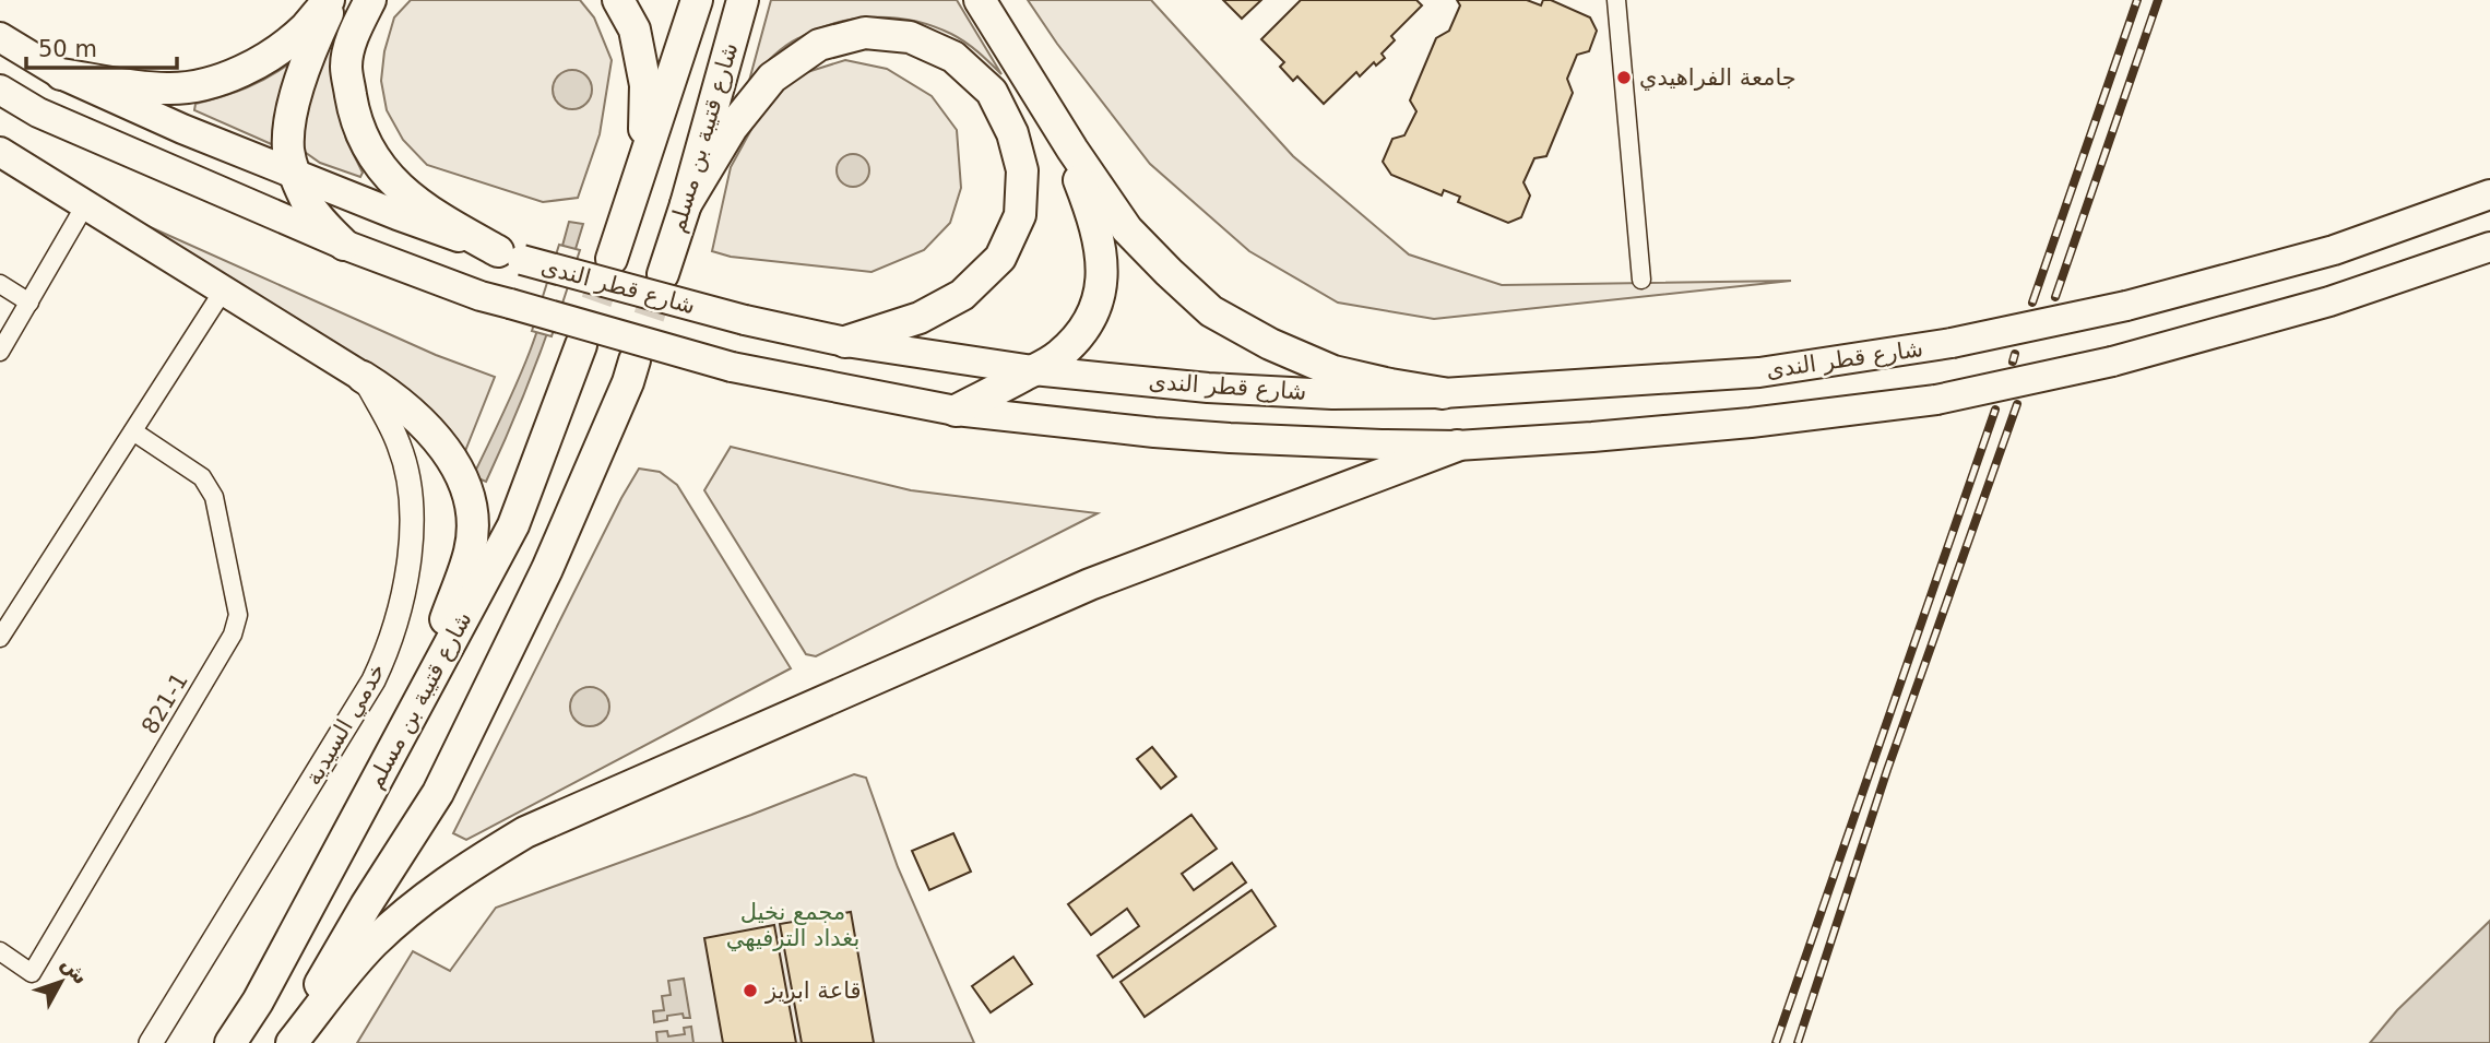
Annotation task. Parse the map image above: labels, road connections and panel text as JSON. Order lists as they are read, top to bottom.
{
  "streets": {
    "highway": ["شارع قتيبة بن مسلم"],
    "main road": ["شارع قطر الندى"],
    "street": ["821-1", "خدمي السيدية"]
  },
  "parks": ["مجمع نخيل بغداد الترفيهي"],
  "places": ["جامعة الفراهيدي", "قاعة ابريز"],
  "scale_bar": "50 m",
  "north": "top right"
}
